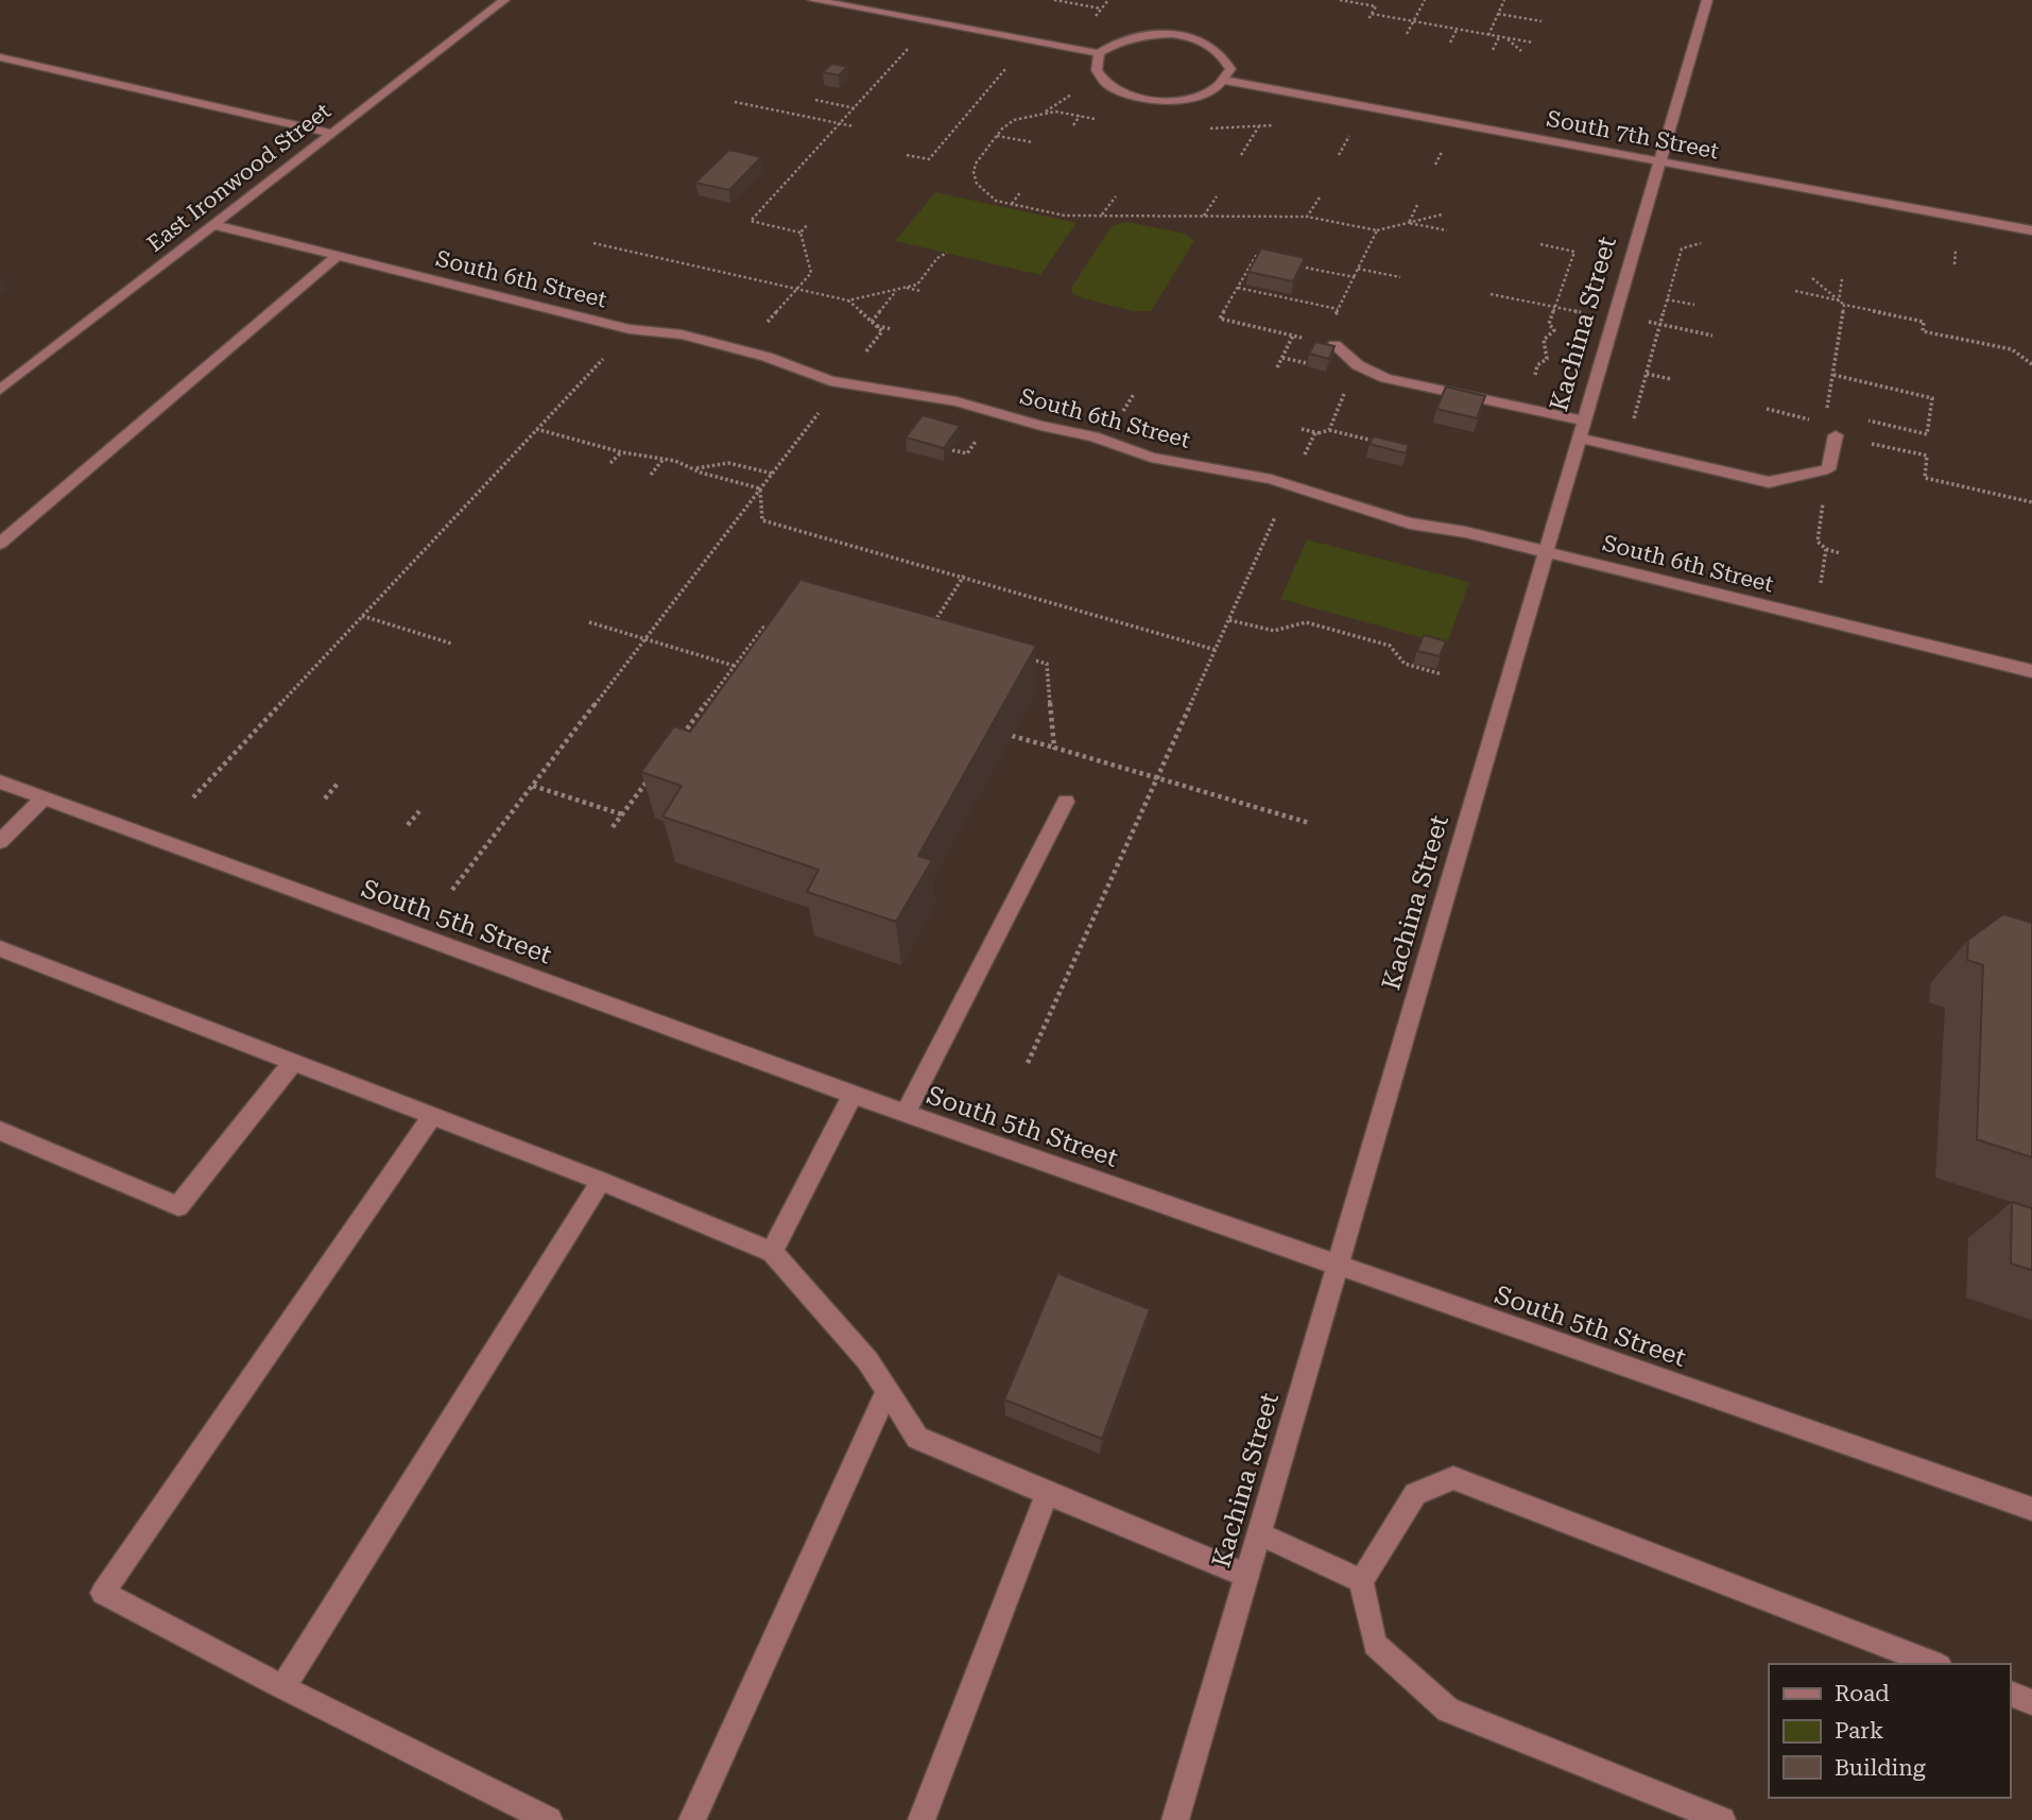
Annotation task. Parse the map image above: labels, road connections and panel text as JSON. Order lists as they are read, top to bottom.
{
  "streets": {
    "street": [
      "South 7th Street",
      "East Ironwood Street",
      "South 6th Street",
      "Kachina Street",
      "South 5th Street"
    ]
  },
  "crossings": [
    ["South 7th Street", "Kachina Street"],
    ["East Ironwood Street", "South 6th Street"],
    ["South 6th Street", "Kachina Street"],
    ["Kachina Street", "South 5th Street"]
  ],
  "legend": ["Road", "Park", "Building"]
}
